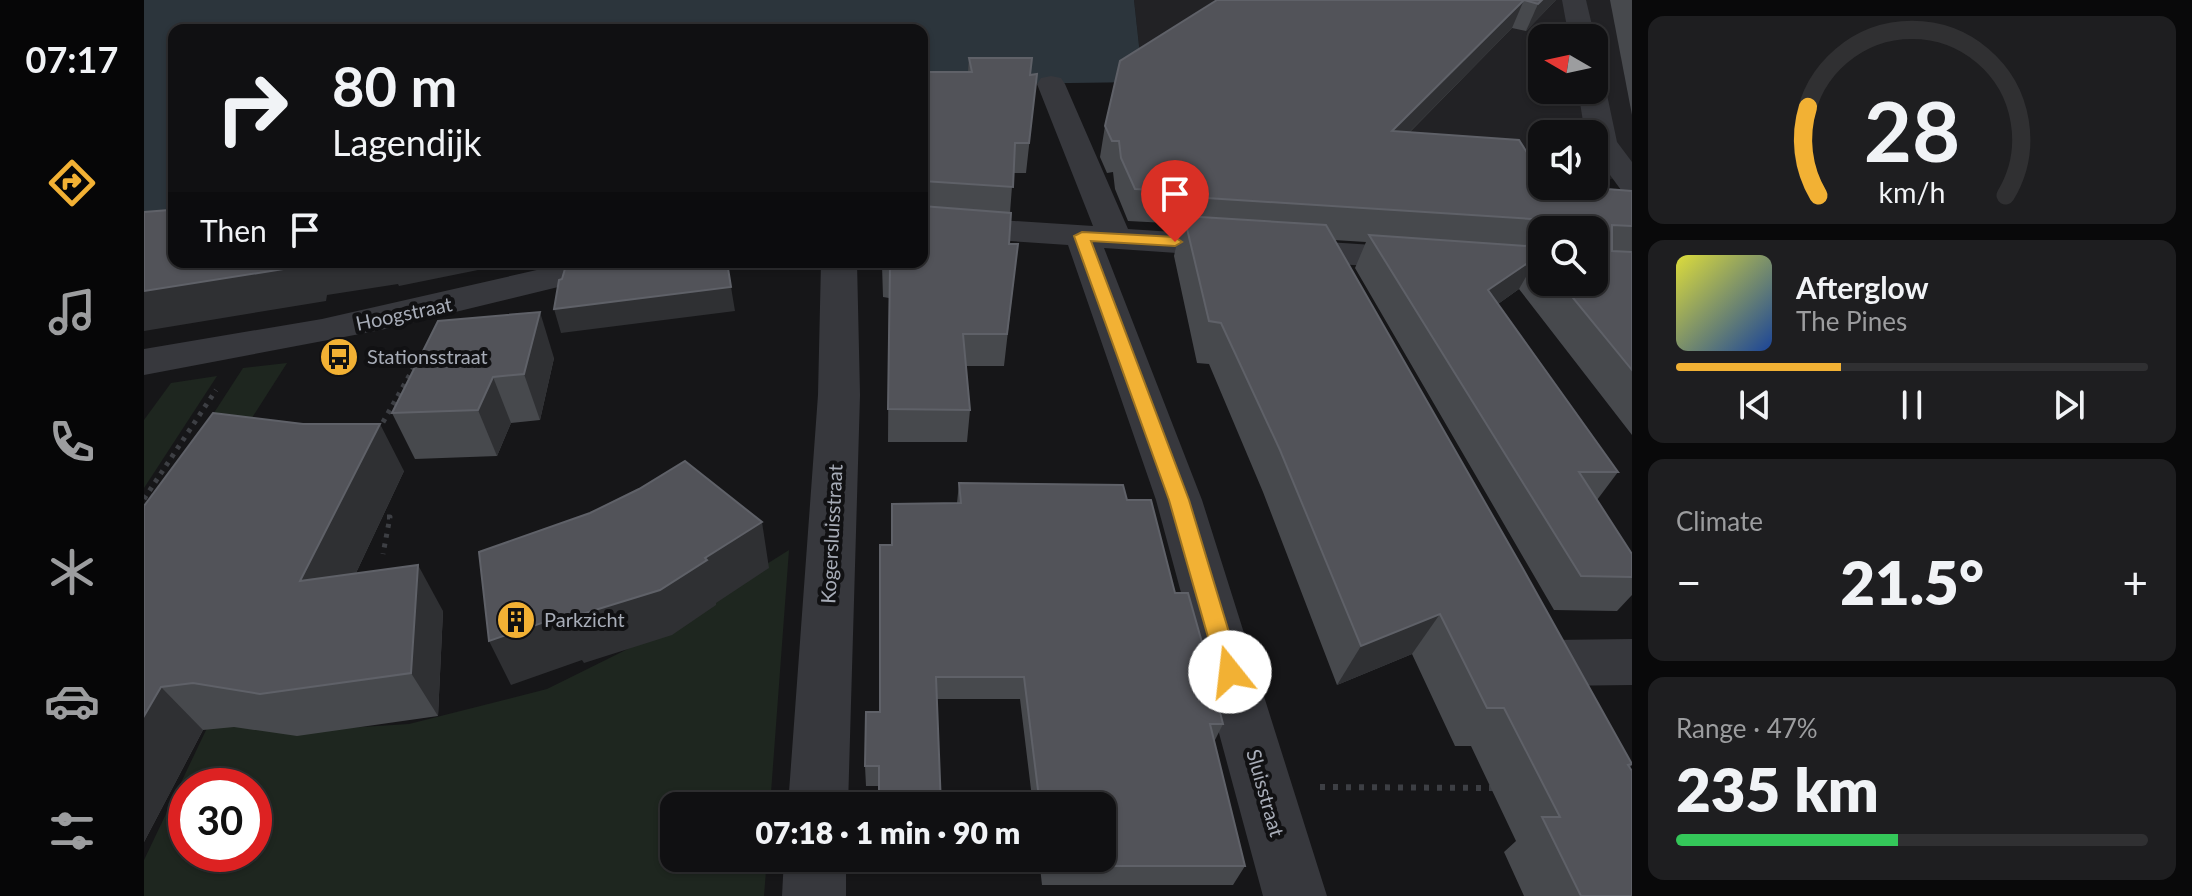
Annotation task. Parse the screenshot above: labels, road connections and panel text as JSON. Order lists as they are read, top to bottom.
{
  "streets": {
    "street": ["Hoogstraat", "Kogersluisstraat", "Sluisstraat"]
  },
  "places": {
    "bus stop": ["Stationsstraat"],
    "building": ["Parkzicht"]
  },
  "north": "left",
  "page": {
    "tabs": "07:17",
    "turn": ["80 m", "Lagendijk"],
    "then": "Then",
    "song": ["Afterglow", "The Pines"],
    "tile": [
      "Climate",
      ["Range · 47%", "235 km"]
    ],
    "heat": ["−", "21.5°", "+"],
    "limit": "30",
    "trip": "07:18 · 1 min · 90 m",
    "gauge": ["28", "km/h"]
  }
}
